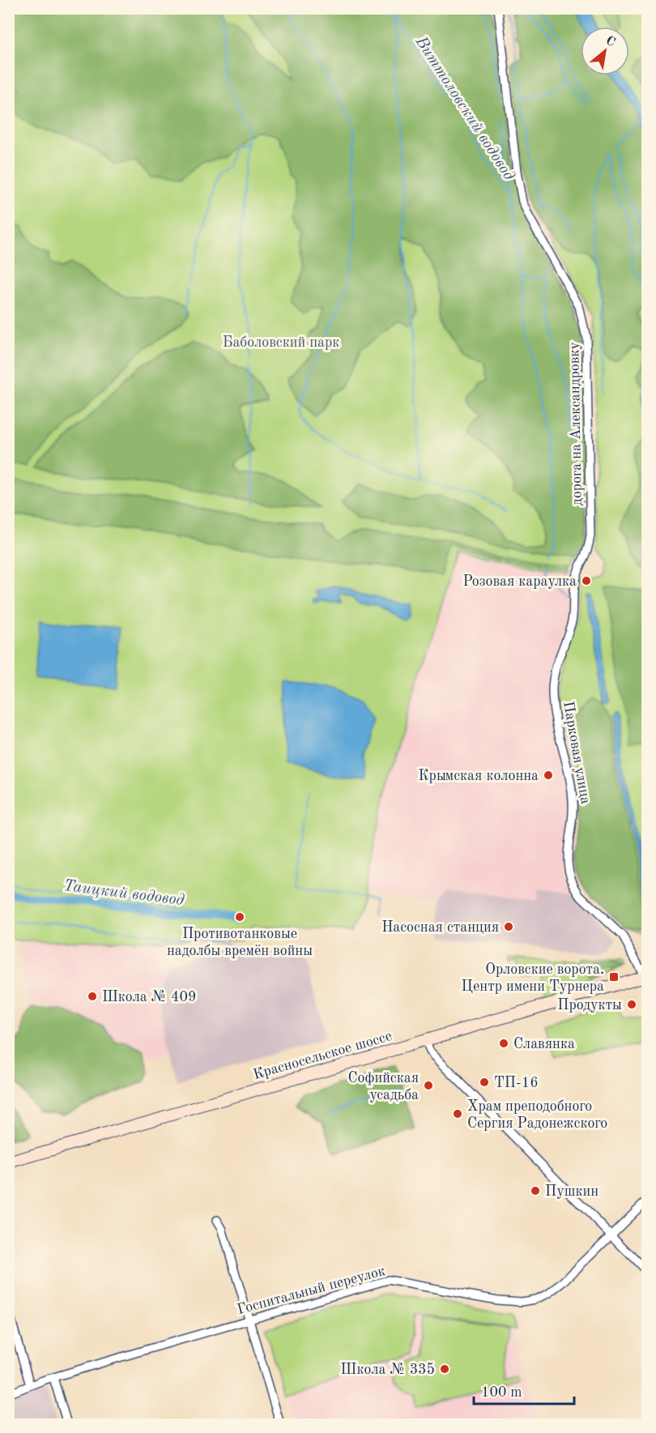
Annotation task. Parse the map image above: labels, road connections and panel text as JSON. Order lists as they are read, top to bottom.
{
  "streets": {
    "main road": ["Красносельское шоссе"],
    "street": ["дорога на Александровку", "Парковая улица", "Госпитальный переулок"]
  },
  "crossings": [
    ["дорога на Александровку", "Парковая улица"],
    ["Парковая улица", "Красносельское шоссе"]
  ],
  "water": ["Виттоловский водовод", "Таицкий водовод"],
  "parks": ["Баболовский парк"],
  "places": {
    "other": [
      "Розовая караулка",
      "Крымская колонна",
      "Противотанковые надолбы времён войны",
      "Насосная станция",
      "Школа № 409",
      "Продукты",
      "Славянка",
      "ТП-16",
      "Софийская усадьба",
      "Храм преподобного Сергия Радонежского",
      "Пушкин",
      "Школа № 335"
    ],
    "transit": ["Орловские ворота. Центр имени Турнера"]
  },
  "scale_bar": "100 m",
  "north": "top right"
}
